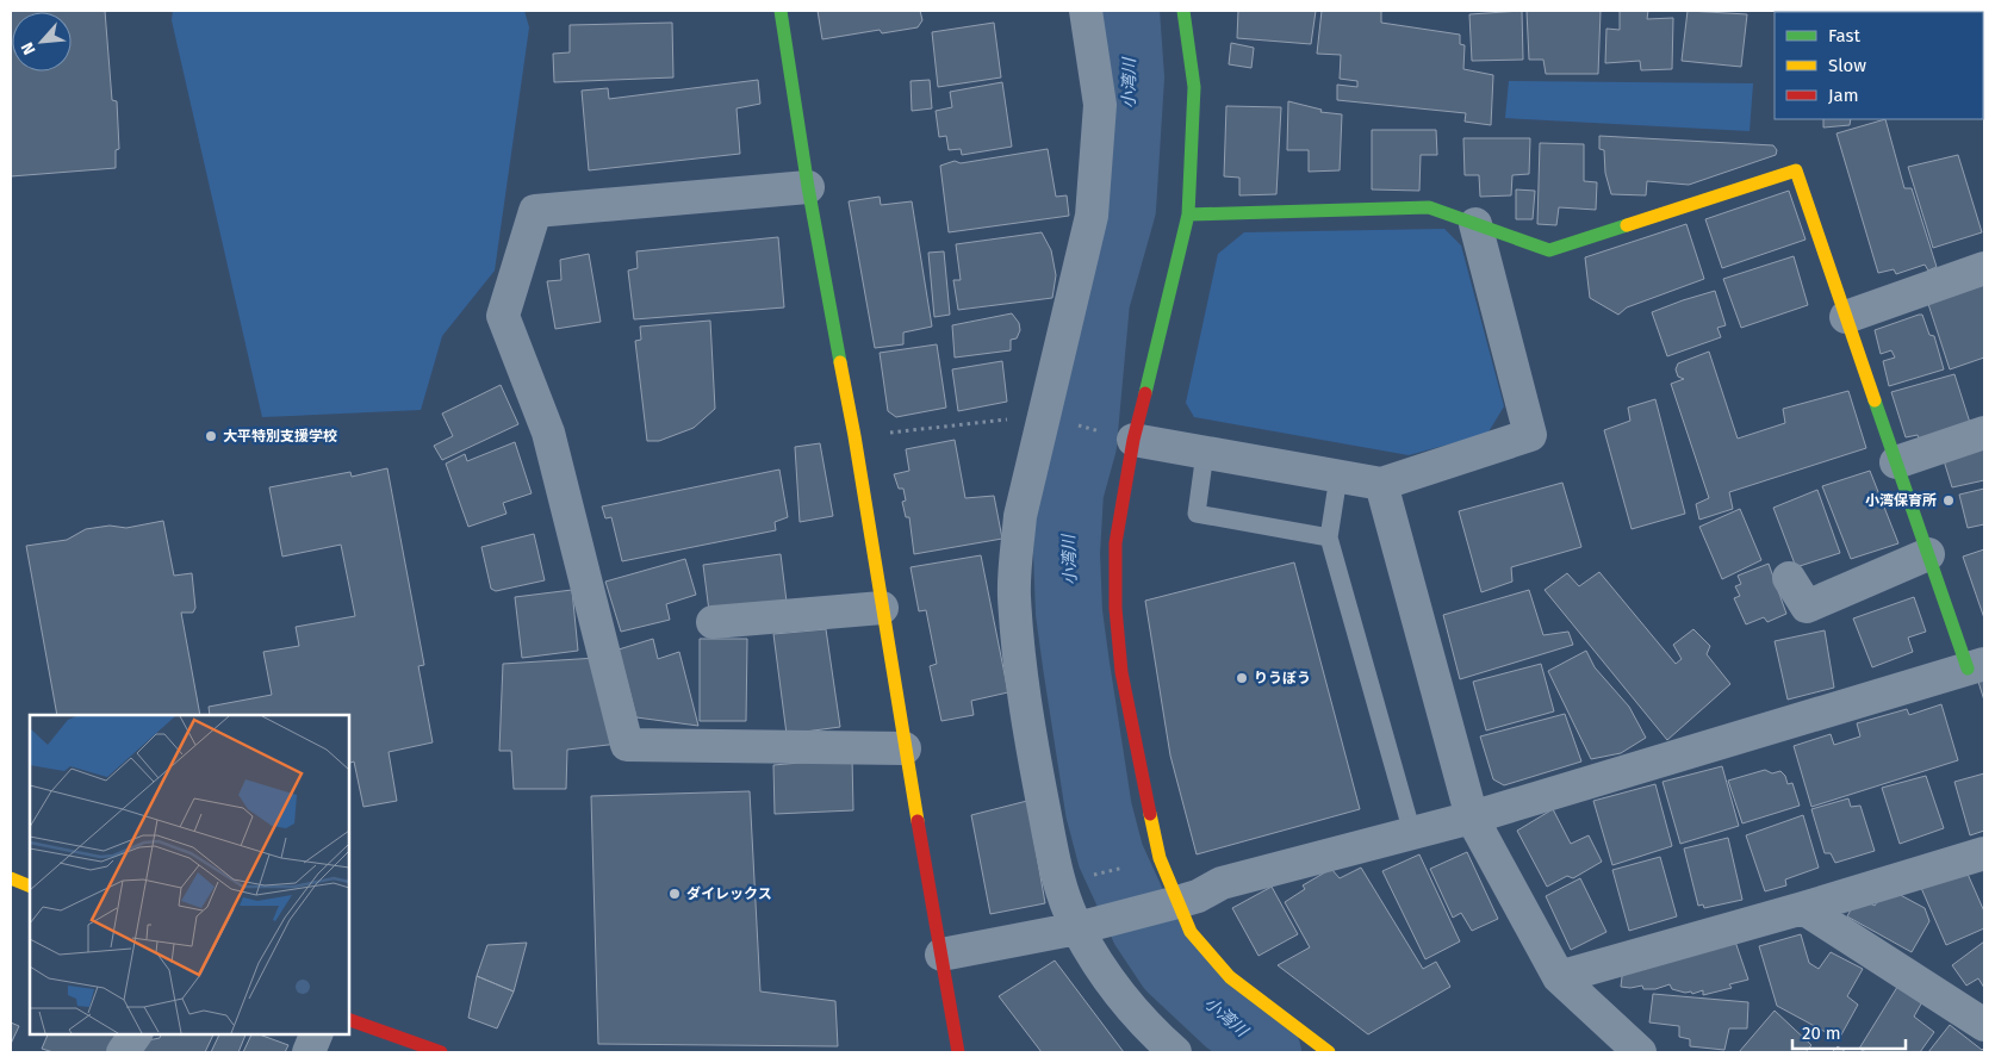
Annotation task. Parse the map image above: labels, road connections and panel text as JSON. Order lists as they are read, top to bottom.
{
  "water": ["小湾川"],
  "places": [
    "大平特別支援学校",
    "小湾保育所",
    "りうぼう",
    "ダイレックス"
  ],
  "legend": ["Fast", "Slow", "Jam"],
  "scale_bar": "20 m",
  "north": "bottom left"
}
